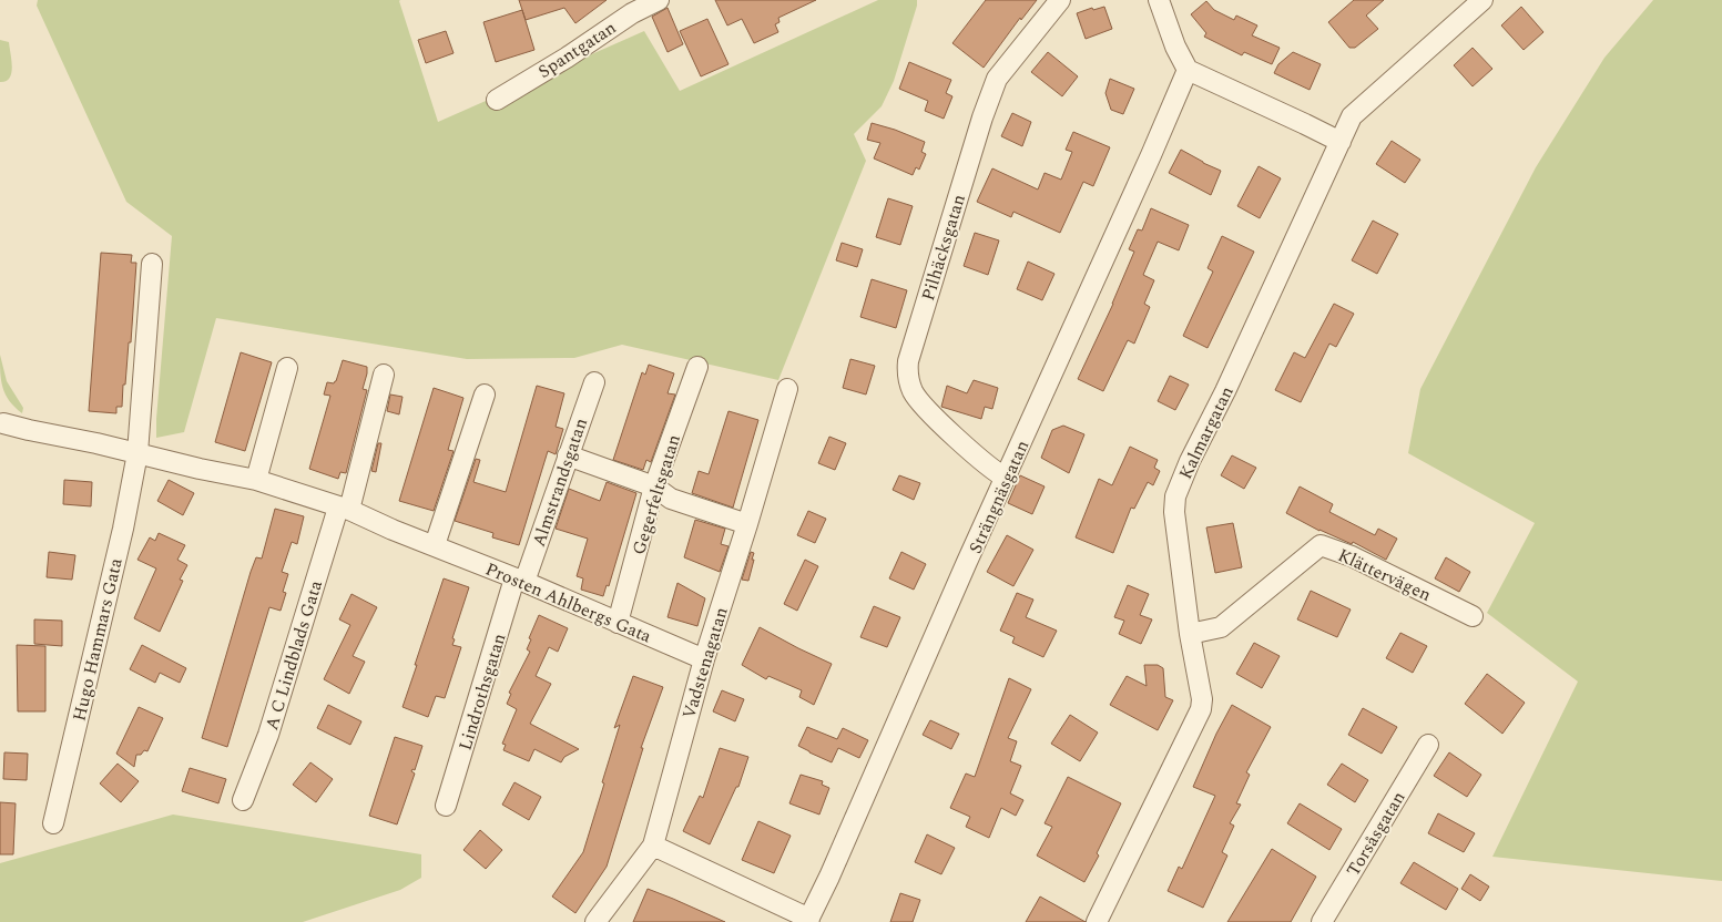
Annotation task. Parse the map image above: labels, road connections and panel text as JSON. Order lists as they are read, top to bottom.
{
  "streets": {
    "street": [
      "Spantgatan",
      "Pilhäcksgatan",
      "Kalmargatan",
      "Almstrandsgatan",
      "Gegerfeltsgatan",
      "Strängnäsgatan",
      "Klättervägen",
      "Prosten Ahlbergs Gata",
      "Hugo Hammars Gata",
      "A C Lindblads Gata",
      "Vadstenagatan",
      "Lindrothsgatan",
      "Torsåsgatan"
    ]
  },
  "crossings": [
    ["Pilhäcksgatan", "Strängnäsgatan"],
    ["Kalmargatan", "Klättervägen"],
    ["Almstrandsgatan", "Prosten Ahlbergs Gata"],
    ["Almstrandsgatan", "Lindrothsgatan"],
    ["Gegerfeltsgatan", "Prosten Ahlbergs Gata"],
    ["Prosten Ahlbergs Gata", "Hugo Hammars Gata"],
    ["Prosten Ahlbergs Gata", "A C Lindblads Gata"],
    ["Prosten Ahlbergs Gata", "Vadstenagatan"],
    ["Prosten Ahlbergs Gata", "Lindrothsgatan"]
  ]
}
